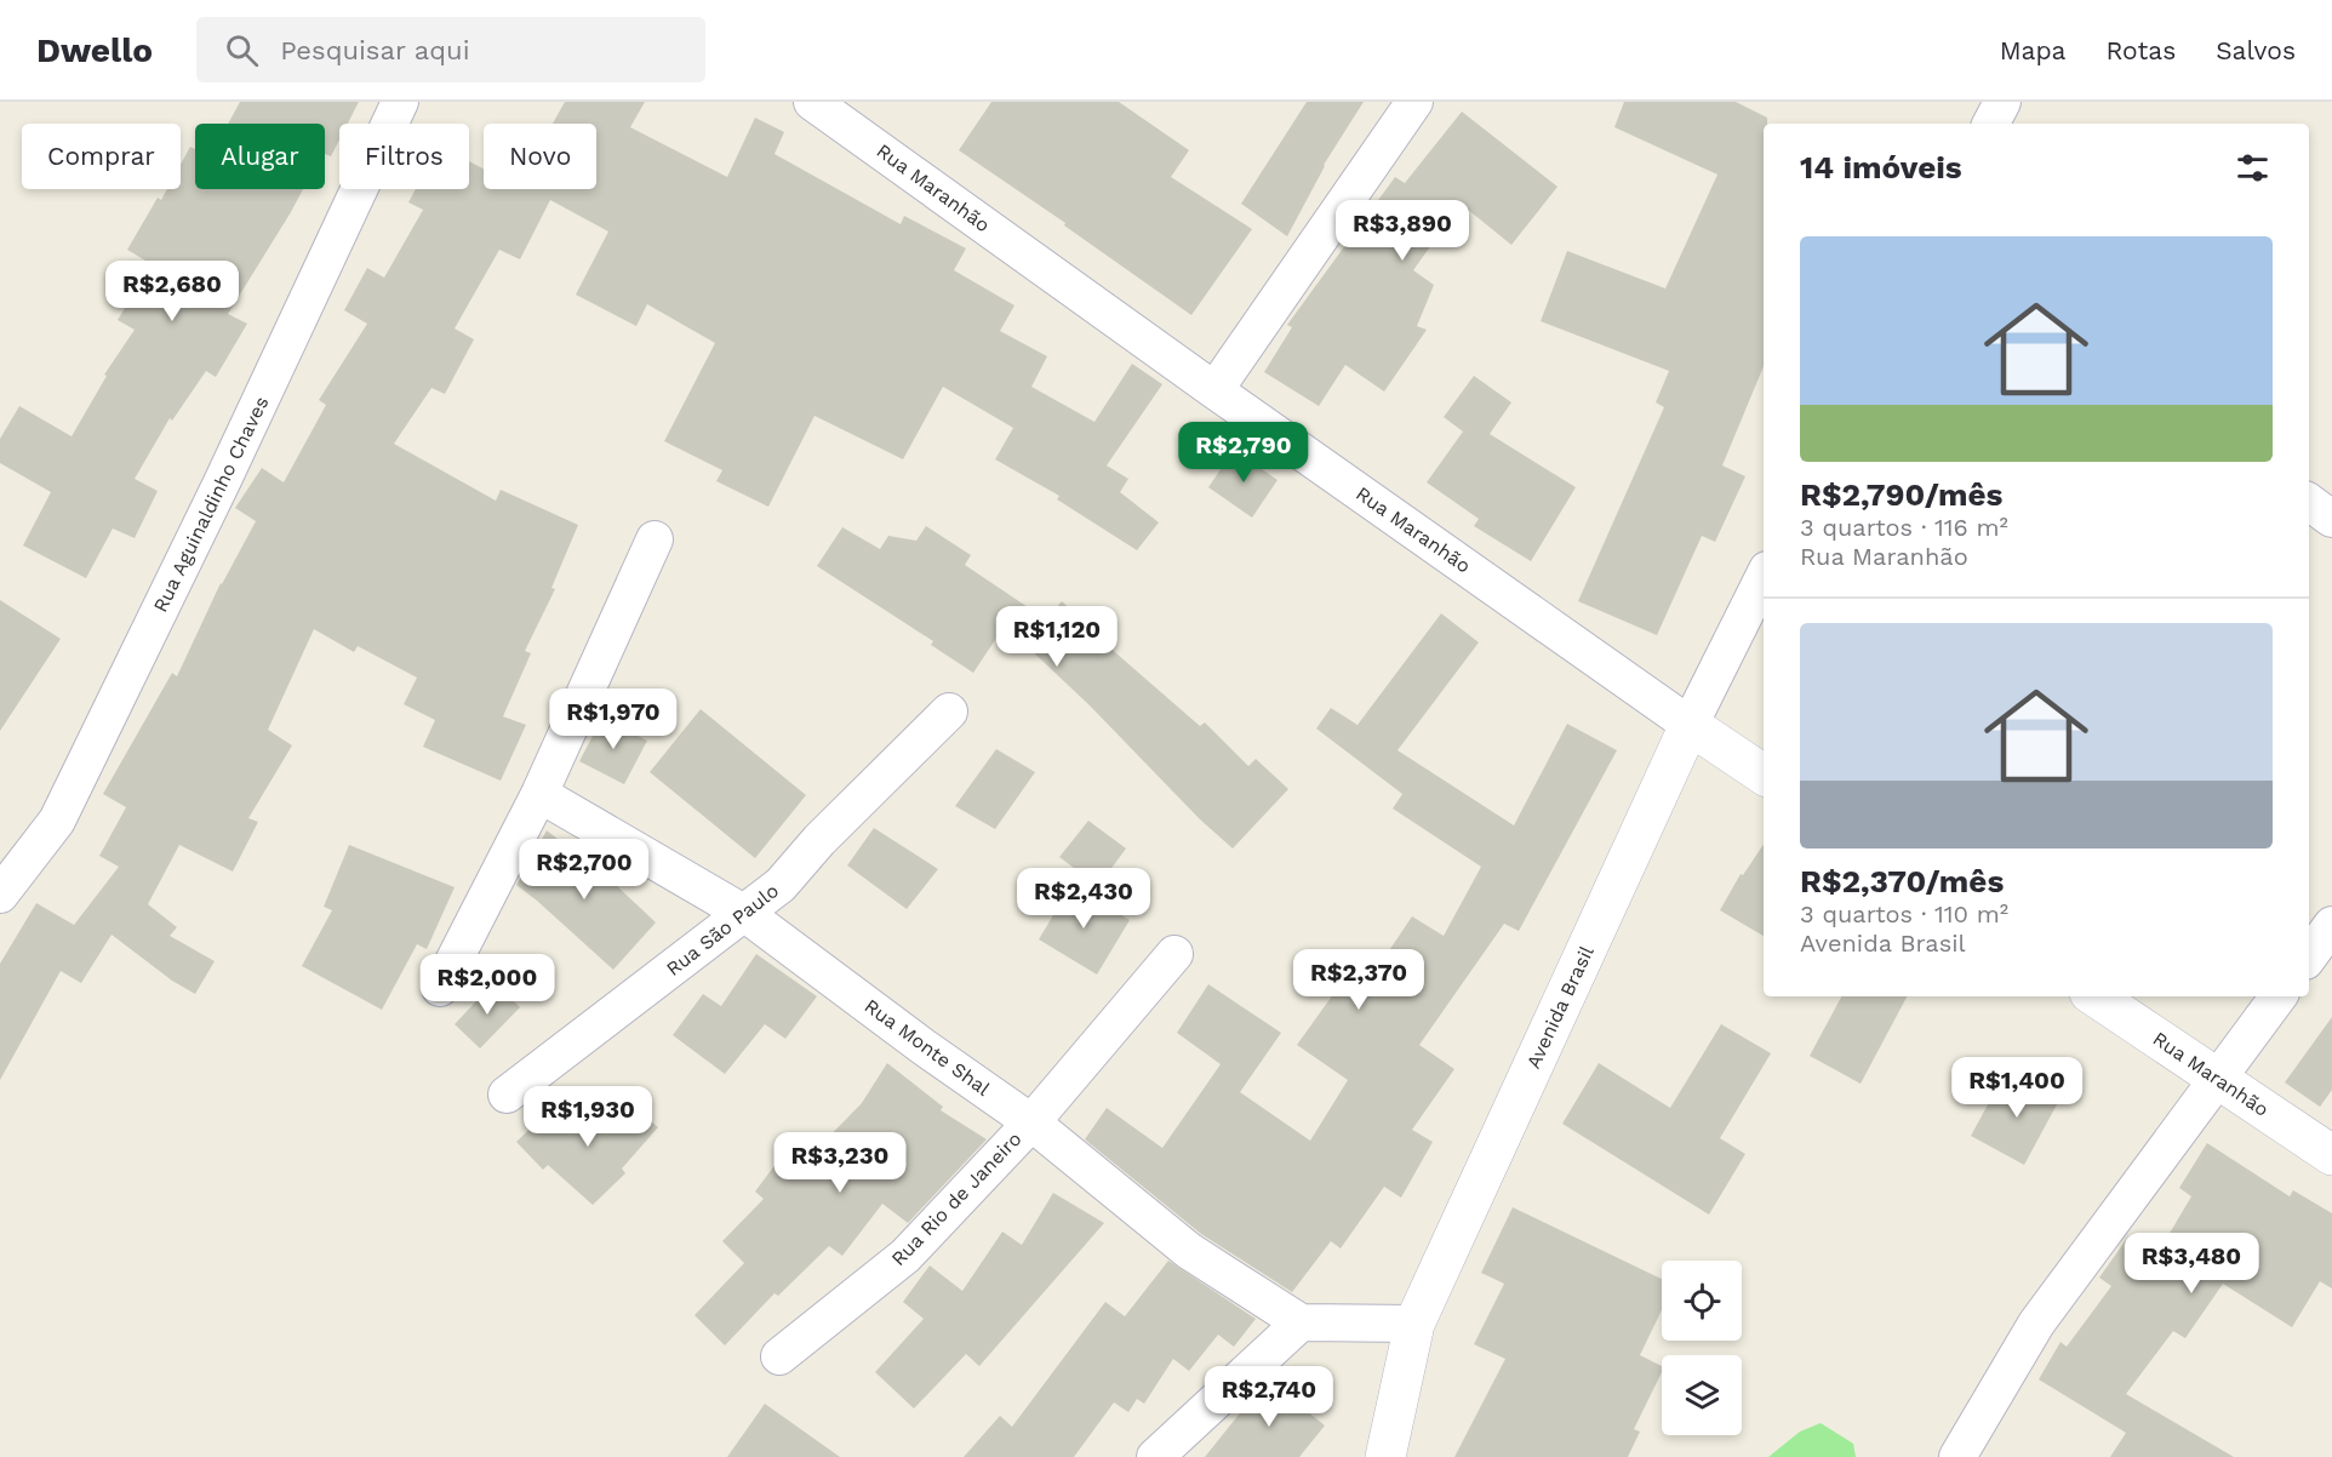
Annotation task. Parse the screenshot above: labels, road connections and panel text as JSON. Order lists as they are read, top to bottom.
{
  "streets": {
    "street": [
      "Rua Maranhão",
      "Rua Aguinaldinho Chaves",
      "Rua São Paulo",
      "Avenida Brasil",
      "Rua Monte Shal",
      "Rua Rio de Janeiro"
    ]
  },
  "crossings": [
    ["Rua Maranhão", "Avenida Brasil"],
    ["Rua São Paulo", "Rua Monte Shal"],
    ["Rua Monte Shal", "Rua Rio de Janeiro"]
  ],
  "page": {
    "header": "Dwello",
    "search": "Pesquisar aqui",
    "nav": ["Mapa", "Rotas", "Salvos"],
    "chip": [
      "Comprar",
      "Alugar",
      "Filtros",
      "Novo"
    ],
    "heading": "14 imóveis",
    "price": [
      "R$3,890",
      "R$2,680",
      "R$2,790",
      "R$1,120",
      "R$1,970",
      "R$2,700",
      "R$2,430",
      "R$2,370",
      "R$2,000",
      "R$1,400",
      "R$1,930",
      "R$3,230",
      "R$3,480",
      "R$2,740"
    ],
    "list": [
      {
        "name": "R$2,790/mês",
        "note": "3 quartos · 116 m² · Rua Maranhão"
      },
      {
        "name": "R$2,370/mês",
        "note": "3 quartos · 110 m² · Avenida Brasil"
      }
    ]
  }
}
